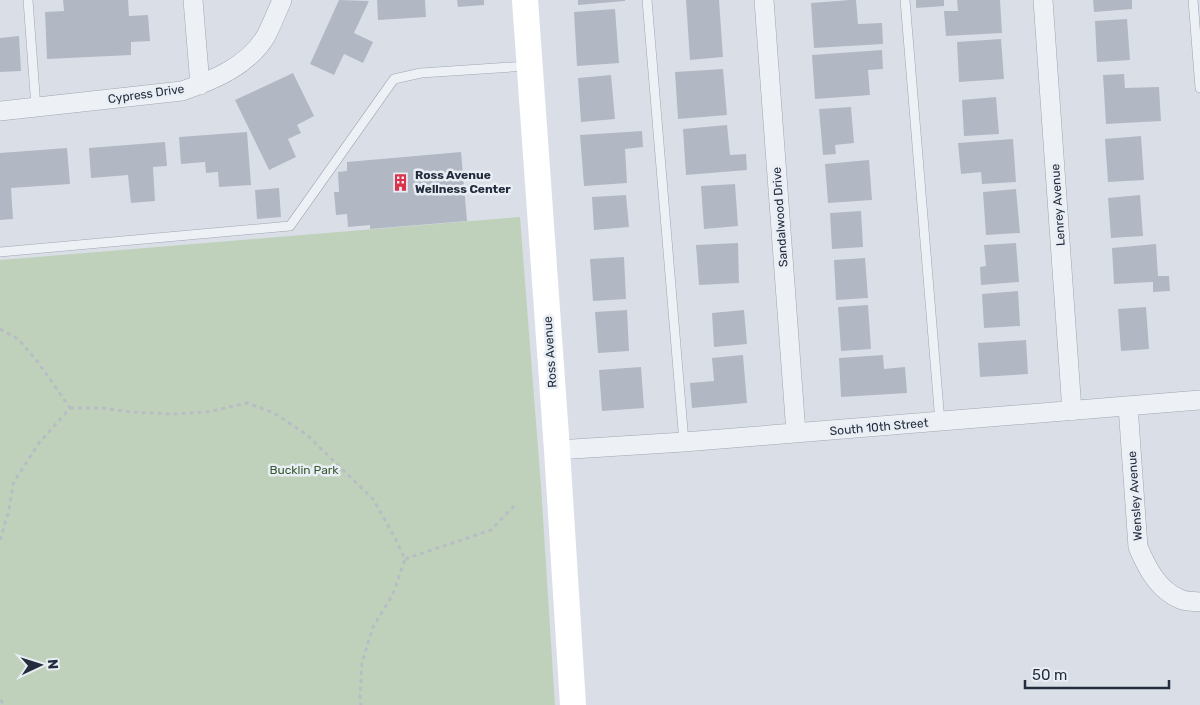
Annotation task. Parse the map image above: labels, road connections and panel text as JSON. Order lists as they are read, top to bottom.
{
  "streets": {
    "street": [
      "Cypress Drive",
      "Lenrey Avenue",
      "Sandalwood Drive",
      "Ross Avenue",
      "South 10th Street",
      "Wensley Avenue"
    ]
  },
  "crossings": [
    ["Lenrey Avenue", "South 10th Street"],
    ["Sandalwood Drive", "South 10th Street"],
    ["Ross Avenue", "South 10th Street"],
    ["South 10th Street", "Wensley Avenue"]
  ],
  "parks": ["Bucklin Park"],
  "places": {
    "building": ["Ross Avenue Wellness Center"]
  },
  "scale_bar": "50 m",
  "north": "right"
}
